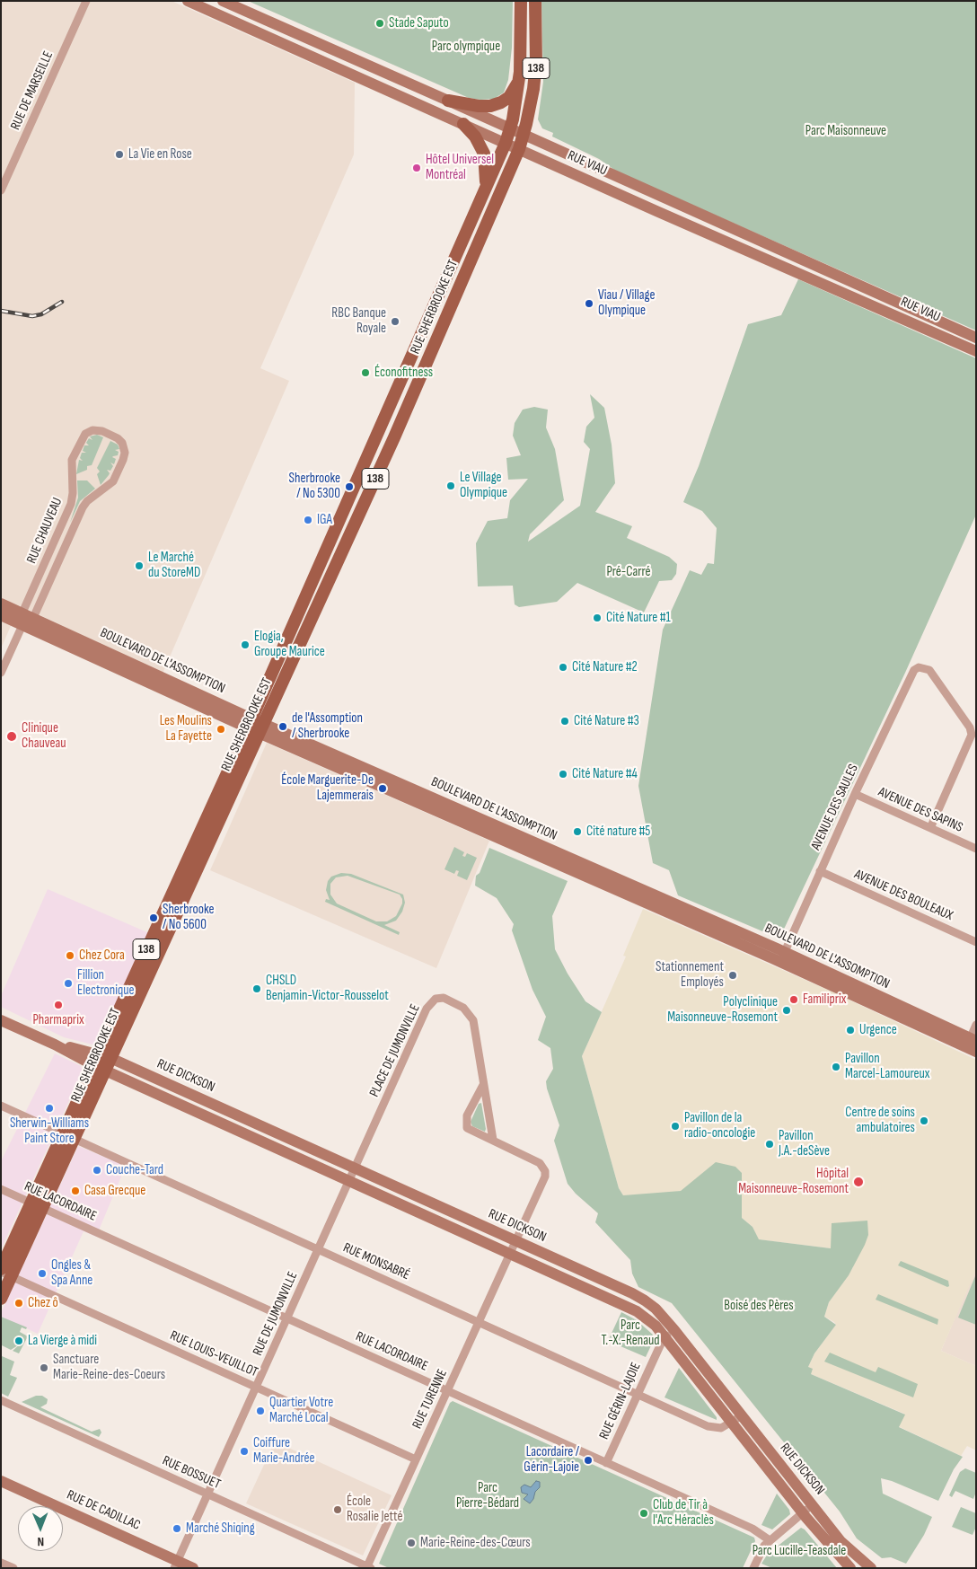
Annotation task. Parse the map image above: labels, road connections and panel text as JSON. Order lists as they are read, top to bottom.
{
  "streets": {
    "main road": [
      "138",
      "RUE VIAU",
      "RUE SHERBROOKE EST",
      "BOULEVARD DE L'ASSOMPTION",
      "RUE DICKSON",
      "RUE DE CADILLAC"
    ],
    "street": [
      "RUE DE MARSEILLE",
      "RUE CHAUVEAU",
      "AVENUE DES SAULES",
      "AVENUE DES SAPINS",
      "AVENUE DES BOULEAUX",
      "PLACE DE JUMONVILLE",
      "RUE LACORDAIRE",
      "RUE MONSABRÉ",
      "RUE DE JUMONVILLE",
      "RUE LOUIS-VEUILLOT",
      "RUE TURENNE",
      "RUE GÉRIN-LAJOIE",
      "RUE BOSSUET"
    ]
  },
  "crossings": [
    ["RUE VIAU", "RUE SHERBROOKE EST"],
    ["RUE SHERBROOKE EST", "BOULEVARD DE L'ASSOMPTION"],
    ["RUE SHERBROOKE EST", "RUE DICKSON"],
    ["RUE SHERBROOKE EST", "RUE LACORDAIRE"],
    ["RUE SHERBROOKE EST", "RUE MONSABRÉ"],
    ["RUE SHERBROOKE EST", "RUE LOUIS-VEUILLOT"],
    ["RUE CHAUVEAU", "BOULEVARD DE L'ASSOMPTION"],
    ["BOULEVARD DE L'ASSOMPTION", "AVENUE DES SAULES"],
    ["AVENUE DES SAULES", "AVENUE DES SAPINS"],
    ["AVENUE DES SAULES", "AVENUE DES BOULEAUX"],
    ["PLACE DE JUMONVILLE", "RUE DICKSON"],
    ["PLACE DE JUMONVILLE", "RUE DE JUMONVILLE"],
    ["RUE DICKSON", "RUE MONSABRÉ"],
    ["RUE DICKSON", "RUE DE JUMONVILLE"],
    ["RUE DICKSON", "RUE TURENNE"],
    ["RUE DICKSON", "RUE GÉRIN-LAJOIE"],
    ["RUE LACORDAIRE", "RUE DE JUMONVILLE"],
    ["RUE LACORDAIRE", "RUE TURENNE"],
    ["RUE LACORDAIRE", "RUE GÉRIN-LAJOIE"],
    ["RUE MONSABRÉ", "RUE DE JUMONVILLE"],
    ["RUE MONSABRÉ", "RUE TURENNE"],
    ["RUE MONSABRÉ", "RUE GÉRIN-LAJOIE"],
    ["RUE DE JUMONVILLE", "RUE LOUIS-VEUILLOT"],
    ["RUE DE JUMONVILLE", "RUE BOSSUET"],
    ["RUE DE JUMONVILLE", "RUE DE CADILLAC"],
    ["RUE LOUIS-VEUILLOT", "RUE TURENNE"],
    ["RUE TURENNE", "RUE BOSSUET"]
  ],
  "parks": [
    "Parc olympique",
    "Parc Maisonneuve",
    "Pré-Carré",
    "Boisé des Pères",
    "Parc T.-X.-Renaud",
    "Parc Pierre-Bédard",
    "Parc Lucille-Teasdale"
  ],
  "places": [
    "Stade Saputo",
    "La Vie en Rose",
    "Hôtel Universel Montréal",
    "Viau / Village Olympique",
    "RBC Banque Royale",
    "Éconofitness",
    "Le Village Olympique",
    "Sherbrooke / No 5300",
    "IGA",
    "Le Marché du StoreMD",
    "Cité Nature #1",
    "Elogia, Groupe Maurice",
    "Cité Nature #2",
    "Cité Nature #3",
    "de l'Assomption / Sherbrooke",
    "Les Moulins La Fayette",
    "Clinique Chauveau",
    "Cité Nature #4",
    "École Marguerite-De Lajemmerais",
    "Cité nature #5",
    "Sherbrooke / No 5600",
    "Chez Cora",
    "Stationnement Employés",
    "Fillion Electronique",
    "CHSLD Benjamin-Victor-Rousselot",
    "Familiprix",
    "Pharmaprix",
    "Polyclinique Maisonneuve-Rosemont",
    "Urgence",
    "Pavillon Marcel-Lamoureux",
    "Sherwin-Williams Paint Store",
    "Centre de soins ambulatoires",
    "Pavillon de la radio-oncologie",
    "Pavillon J.A.-deSève",
    "Couche-Tard",
    "Hôpital Maisonneuve-Rosemont",
    "Casa Grecque",
    "Ongles & Spa Anne",
    "Chez ô",
    "La Vierge à midi",
    "Sanctuare Marie-Reine-des-Coeurs",
    "Quartier Votre Marché Local",
    "Coiffure Marie-Andrée",
    "Lacordaire / Gérin-Lajoie",
    "École Rosalie Jetté",
    "Club de Tir à l'Arc Héraclès",
    "Marché Shiqing",
    "Marie-Reine-des-Cœurs"
  ],
  "north": "bottom"
}
